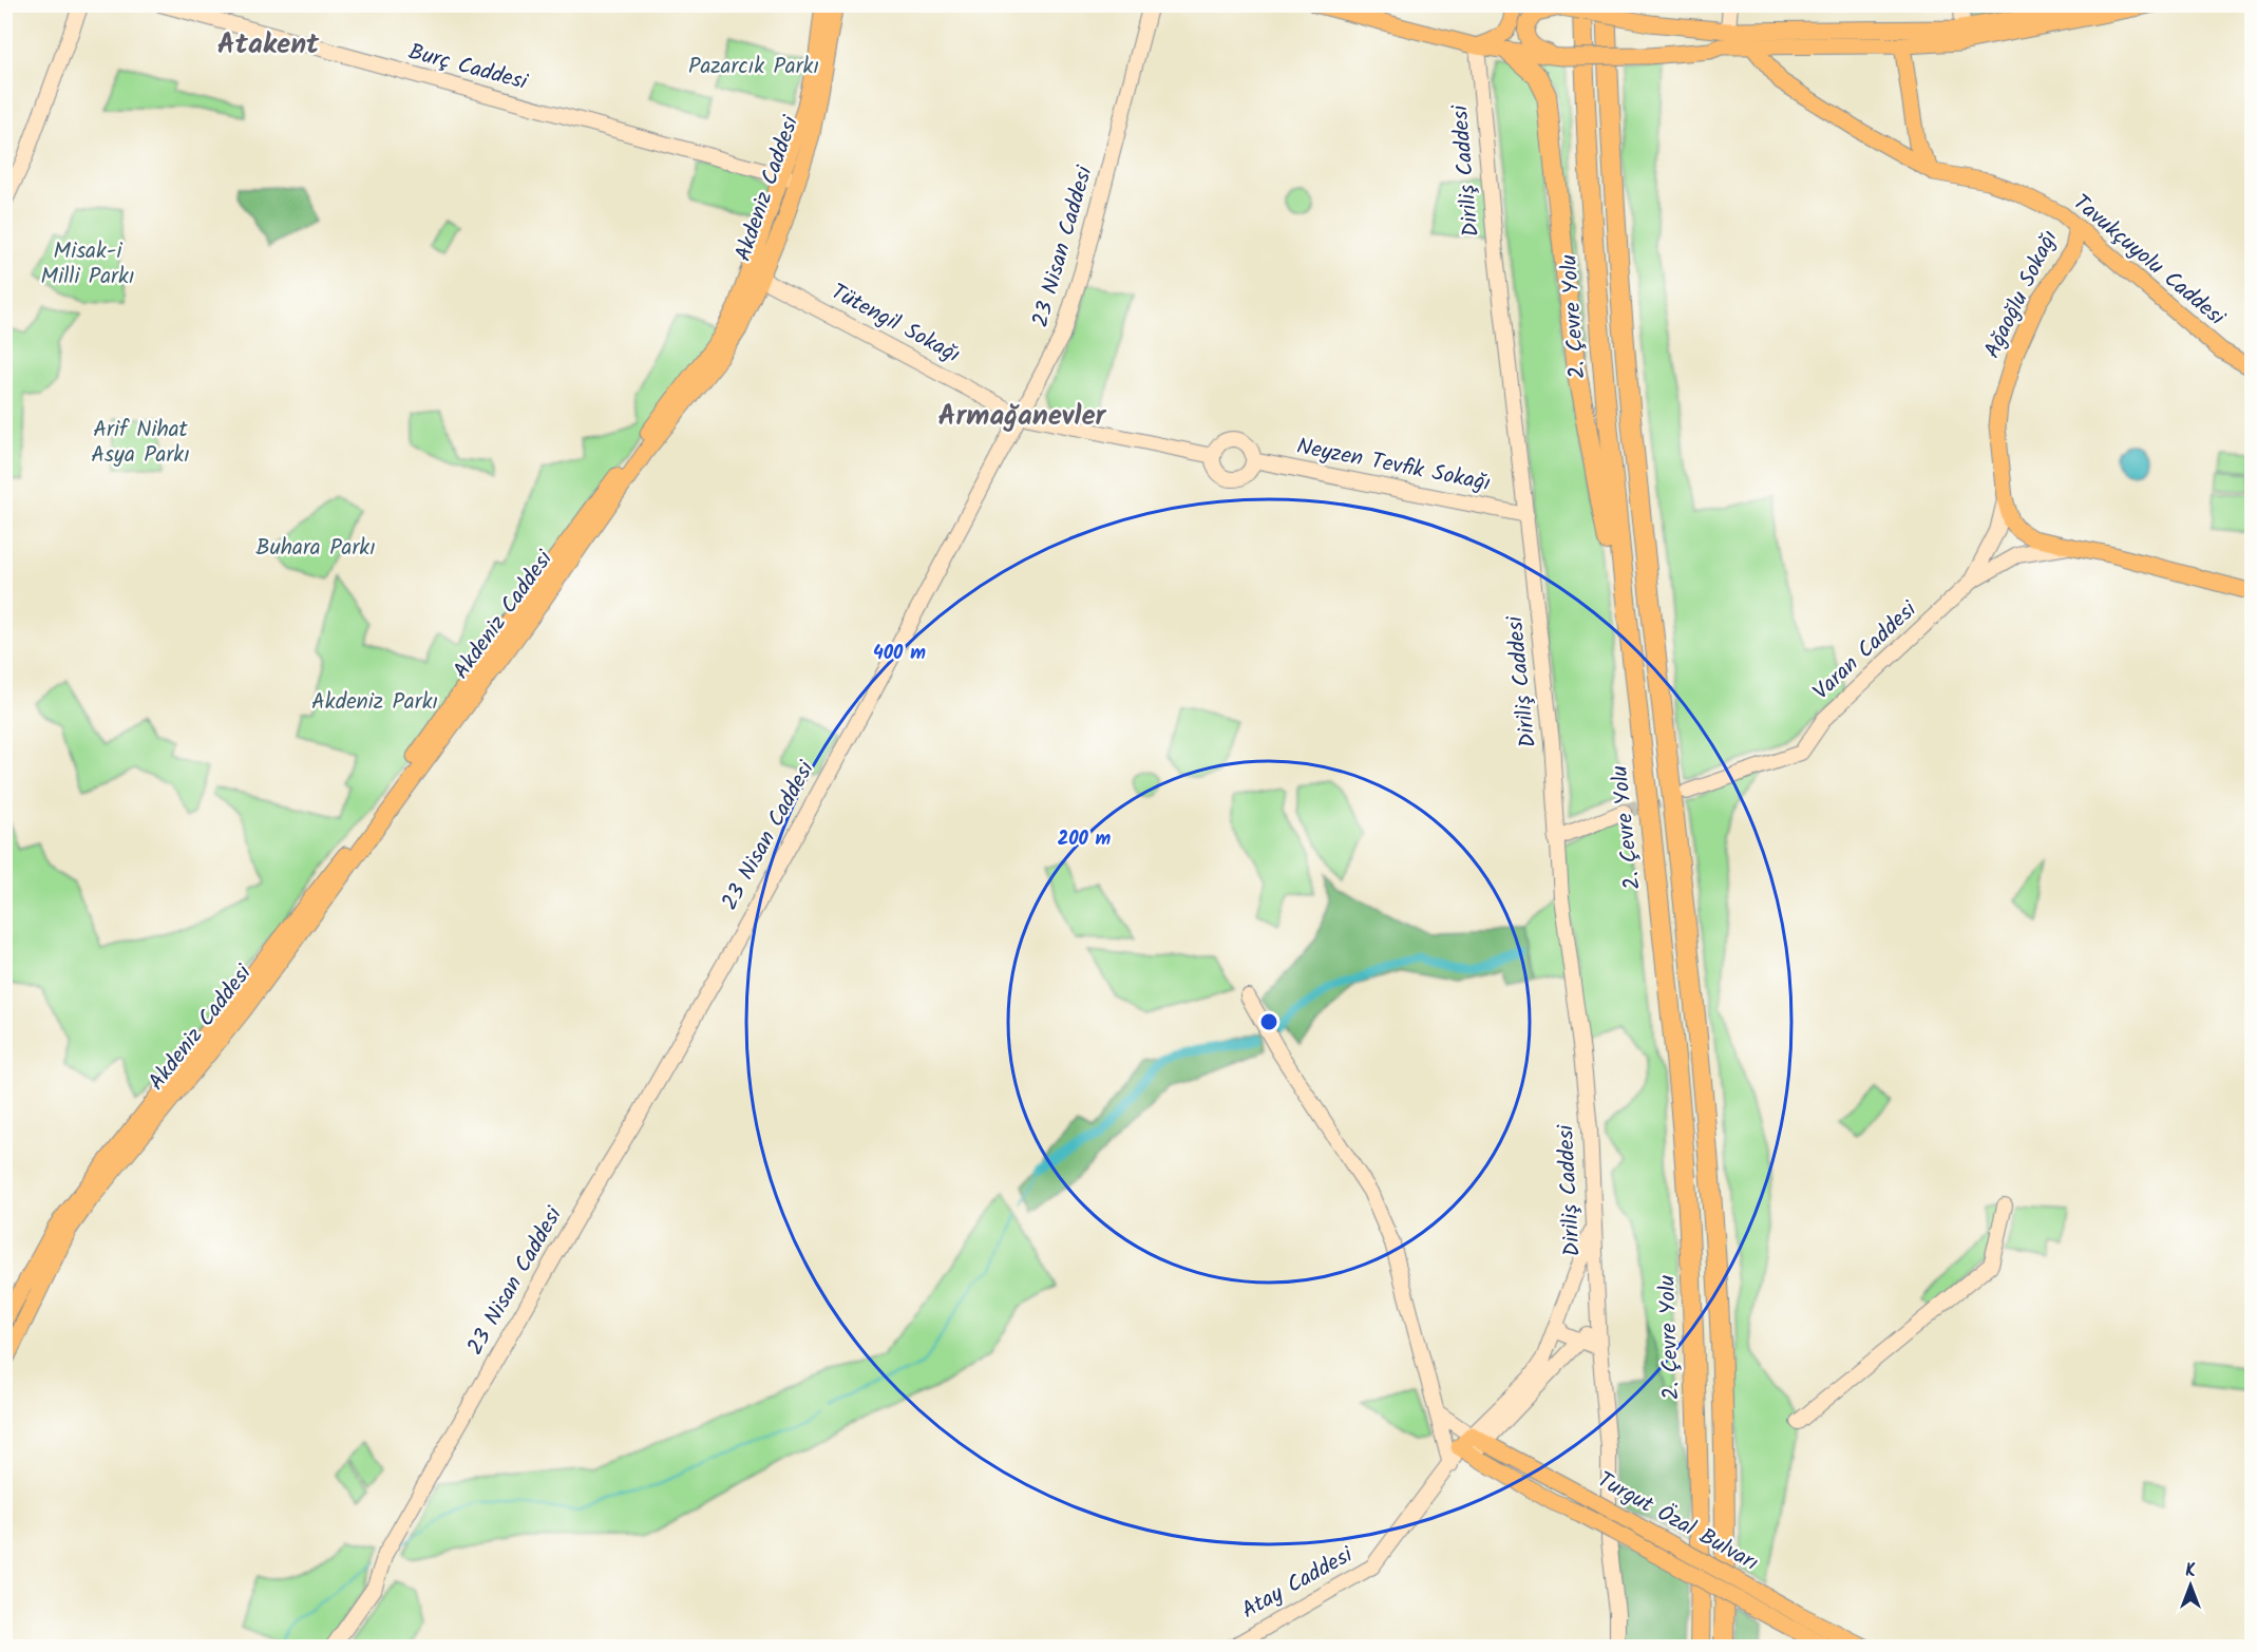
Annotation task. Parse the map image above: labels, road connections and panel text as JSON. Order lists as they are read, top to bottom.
{
  "streets": {
    "highway": ["2. Çevre Yolu"],
    "main road": [
      "Akdeniz Caddesi",
      "Tavukçuyolu Caddesi",
      "Ağaoğlu Sokağı",
      "Varan Caddesi",
      "Turgut Özal Bulvarı",
      "Atay Caddesi"
    ],
    "street": [
      "Burç Caddesi",
      "Diriliş Caddesi",
      "23 Nisan Caddesi",
      "Tütengil Sokağı",
      "Neyzen Tevfik Sokağı"
    ]
  },
  "crossings": [
    ["Burç Caddesi", "Akdeniz Caddesi"],
    ["Diriliş Caddesi", "Neyzen Tevfik Sokağı"],
    ["Diriliş Caddesi", "Atay Caddesi"],
    ["Akdeniz Caddesi", "Tütengil Sokağı"],
    ["23 Nisan Caddesi", "Tütengil Sokağı"],
    ["Tavukçuyolu Caddesi", "Ağaoğlu Sokağı"],
    ["Ağaoğlu Sokağı", "Varan Caddesi"],
    ["Turgut Özal Bulvarı", "Atay Caddesi"]
  ],
  "districts": ["Atakent", "Armağanevler"],
  "parks": [
    "Pazarcık Parkı",
    "Misak-i Milli Parkı",
    "Arif Nihat Asya Parkı",
    "Buhara Parkı",
    "Akdeniz Parkı"
  ],
  "north": "top",
  "rings": ["400 m", "200 m"]
}
